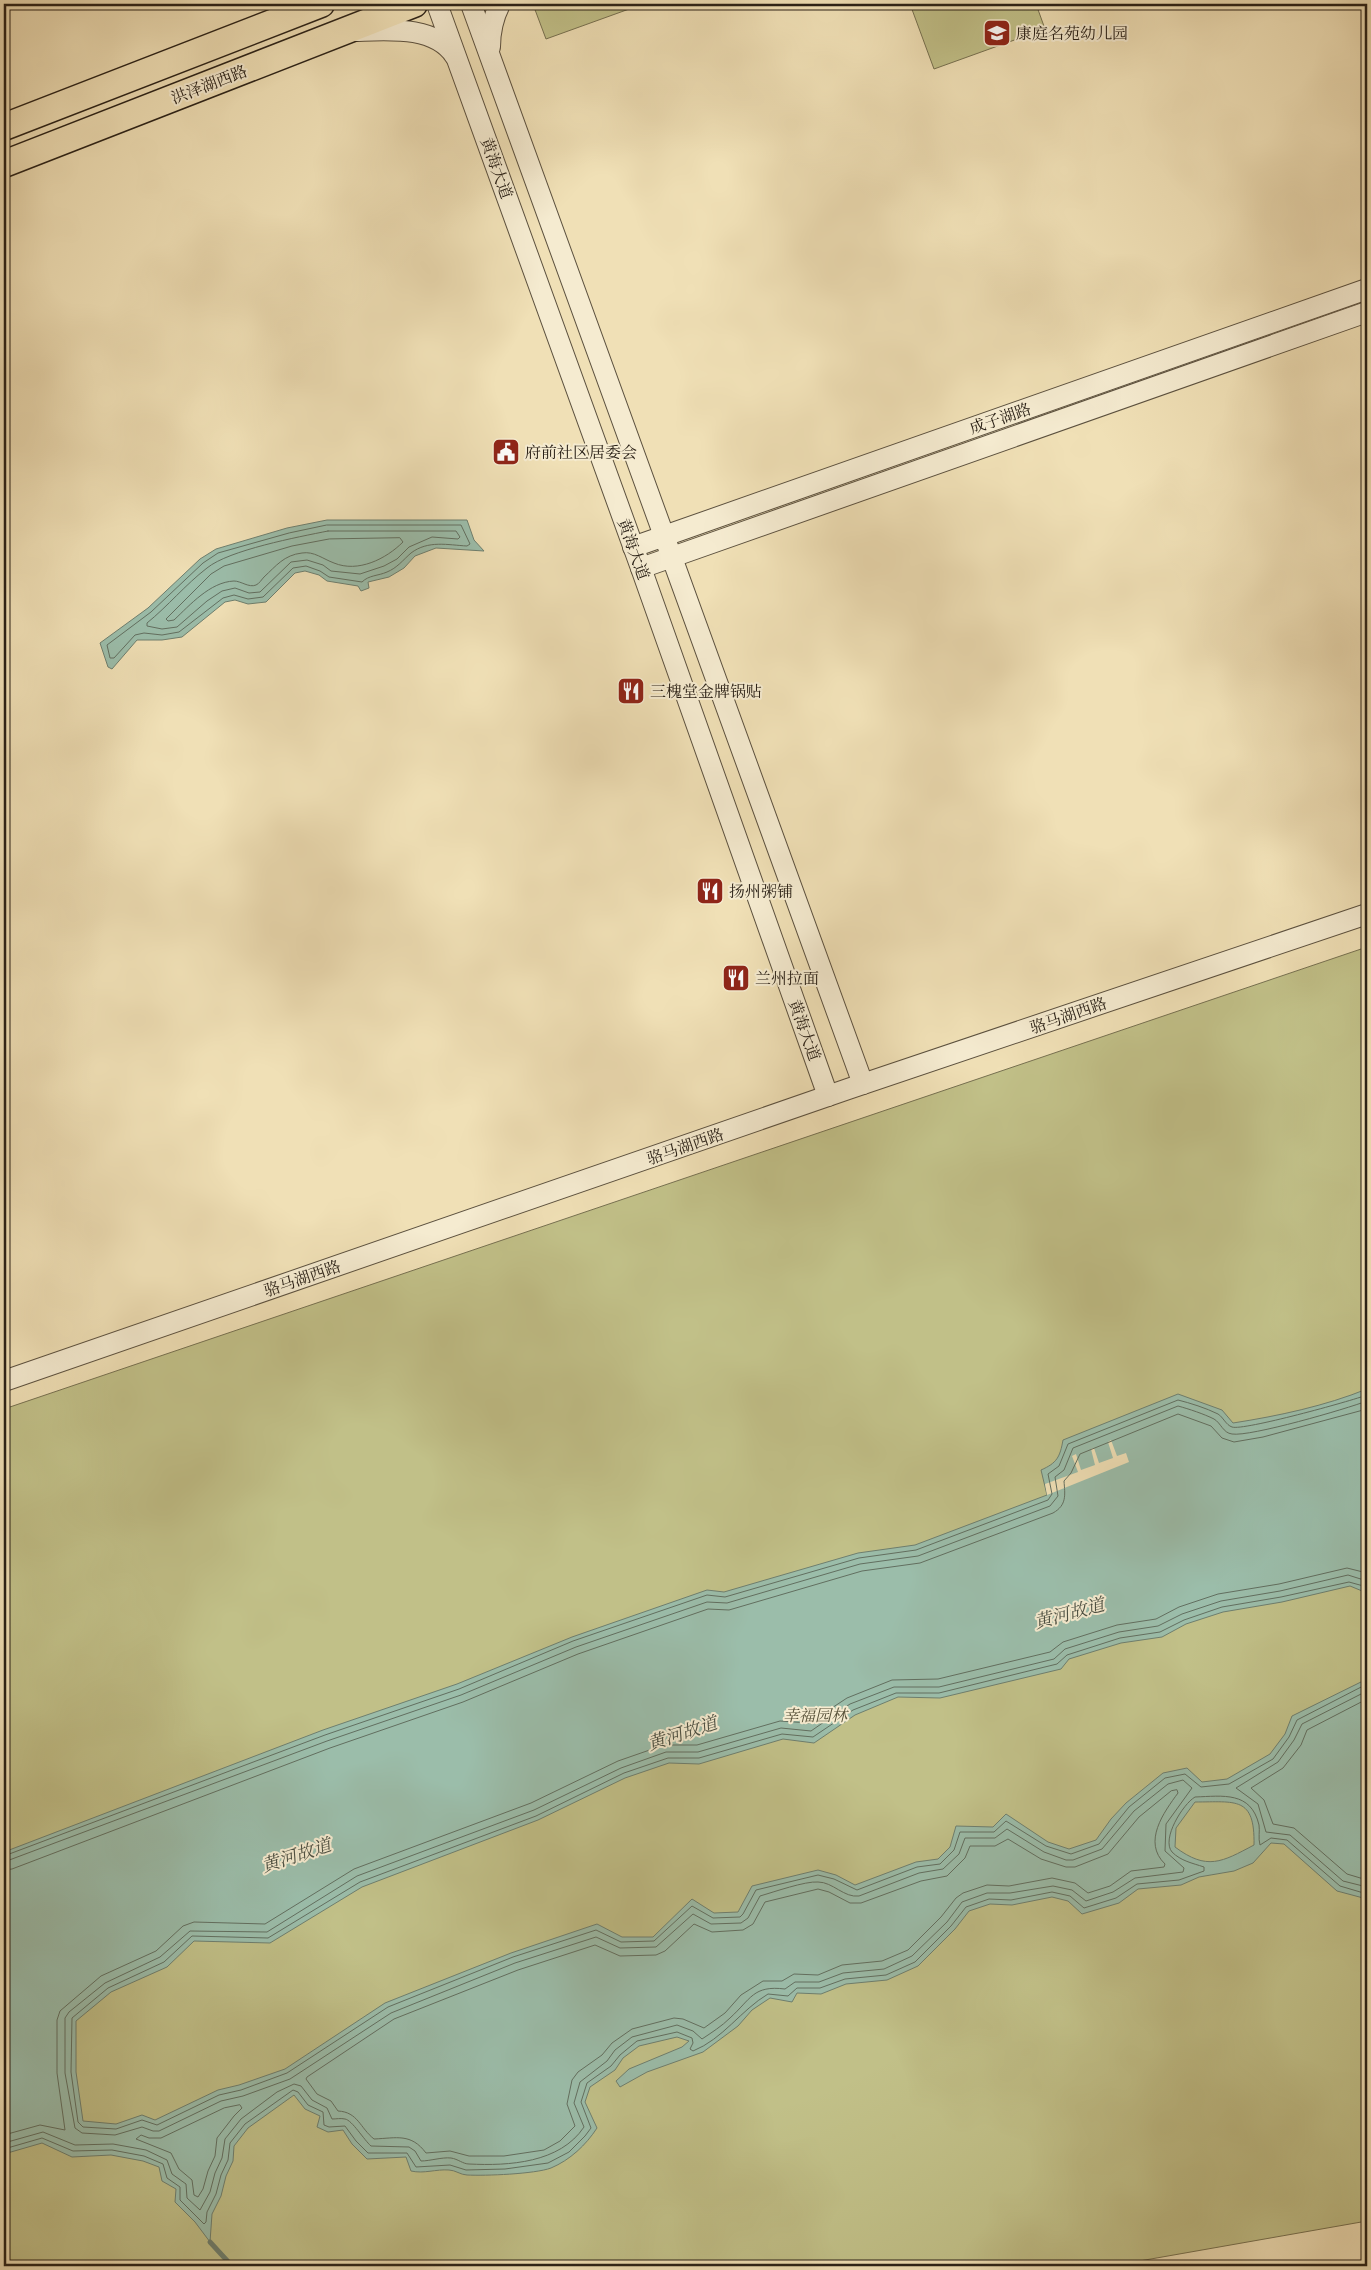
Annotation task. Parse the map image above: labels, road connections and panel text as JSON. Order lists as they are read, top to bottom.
{
  "streets": {
    "main road": ["洪泽湖西路"],
    "street": ["黄海大道", "成子湖路", "骆马湖西路"]
  },
  "crossings": [
    ["黄海大道", "成子湖路"],
    ["黄海大道", "骆马湖西路"]
  ],
  "water": ["黄河故道"],
  "parks": ["幸福园林"],
  "places": {
    "school or university": ["康庭名苑幼儿园"],
    "public building": ["府前社区居委会"],
    "restaurant": ["三槐堂金牌锅贴", "扬州粥铺", "兰州拉面"]
  }
}
